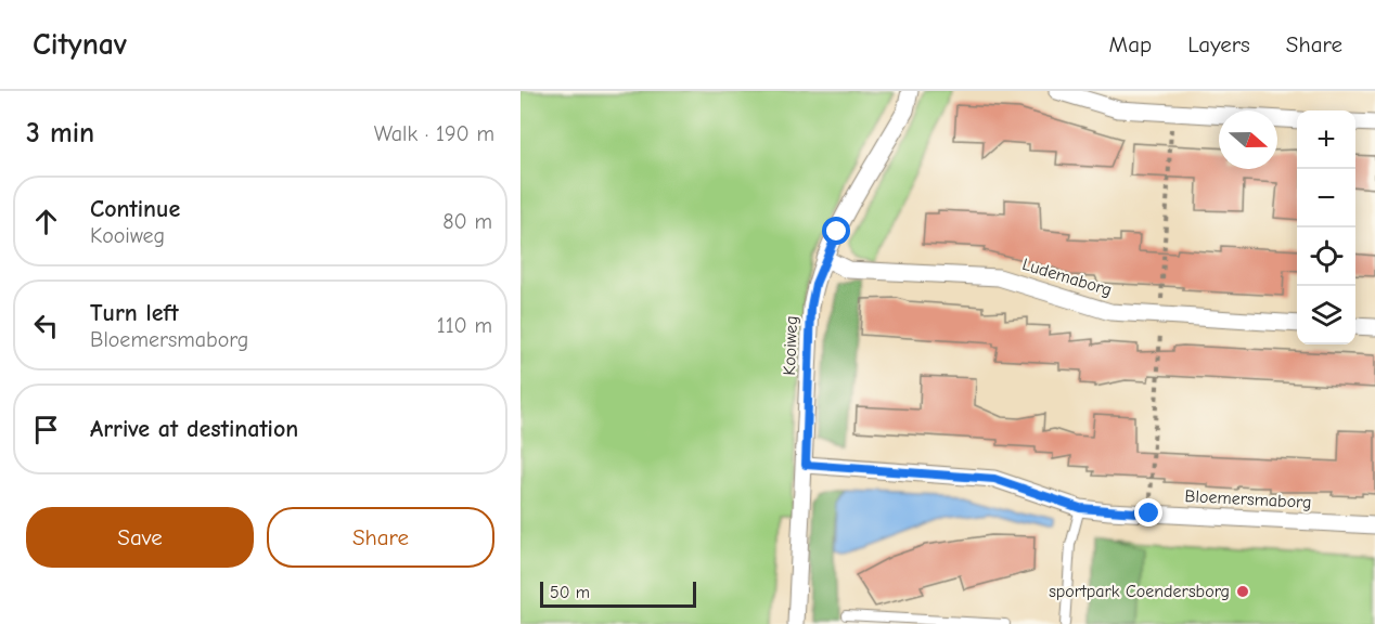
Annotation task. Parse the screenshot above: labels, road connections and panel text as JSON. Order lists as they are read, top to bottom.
{
  "streets": {
    "street": ["Ludemaborg", "Kooiweg", "Bloemersmaborg"]
  },
  "crossings": [
    ["Ludemaborg", "Kooiweg"],
    ["Kooiweg", "Bloemersmaborg"]
  ],
  "places": ["sportpark Coendersborg"],
  "scale_bar": "50 m",
  "north": "right",
  "page": {
    "header": "Citynav",
    "nav": ["Map", "Layers", "Share"],
    "heading": ["3 min", "Walk · 190 m"],
    "map_buttons": ["+", "−"],
    "list": [
      ["Continue", "Kooiweg", "80 m"],
      ["Turn left", "Bloemersmaborg", "110 m"],
      "Arrive at destination"
    ],
    "buttons": ["Save", "Share"],
    "scale": "50 m"
  }
}
